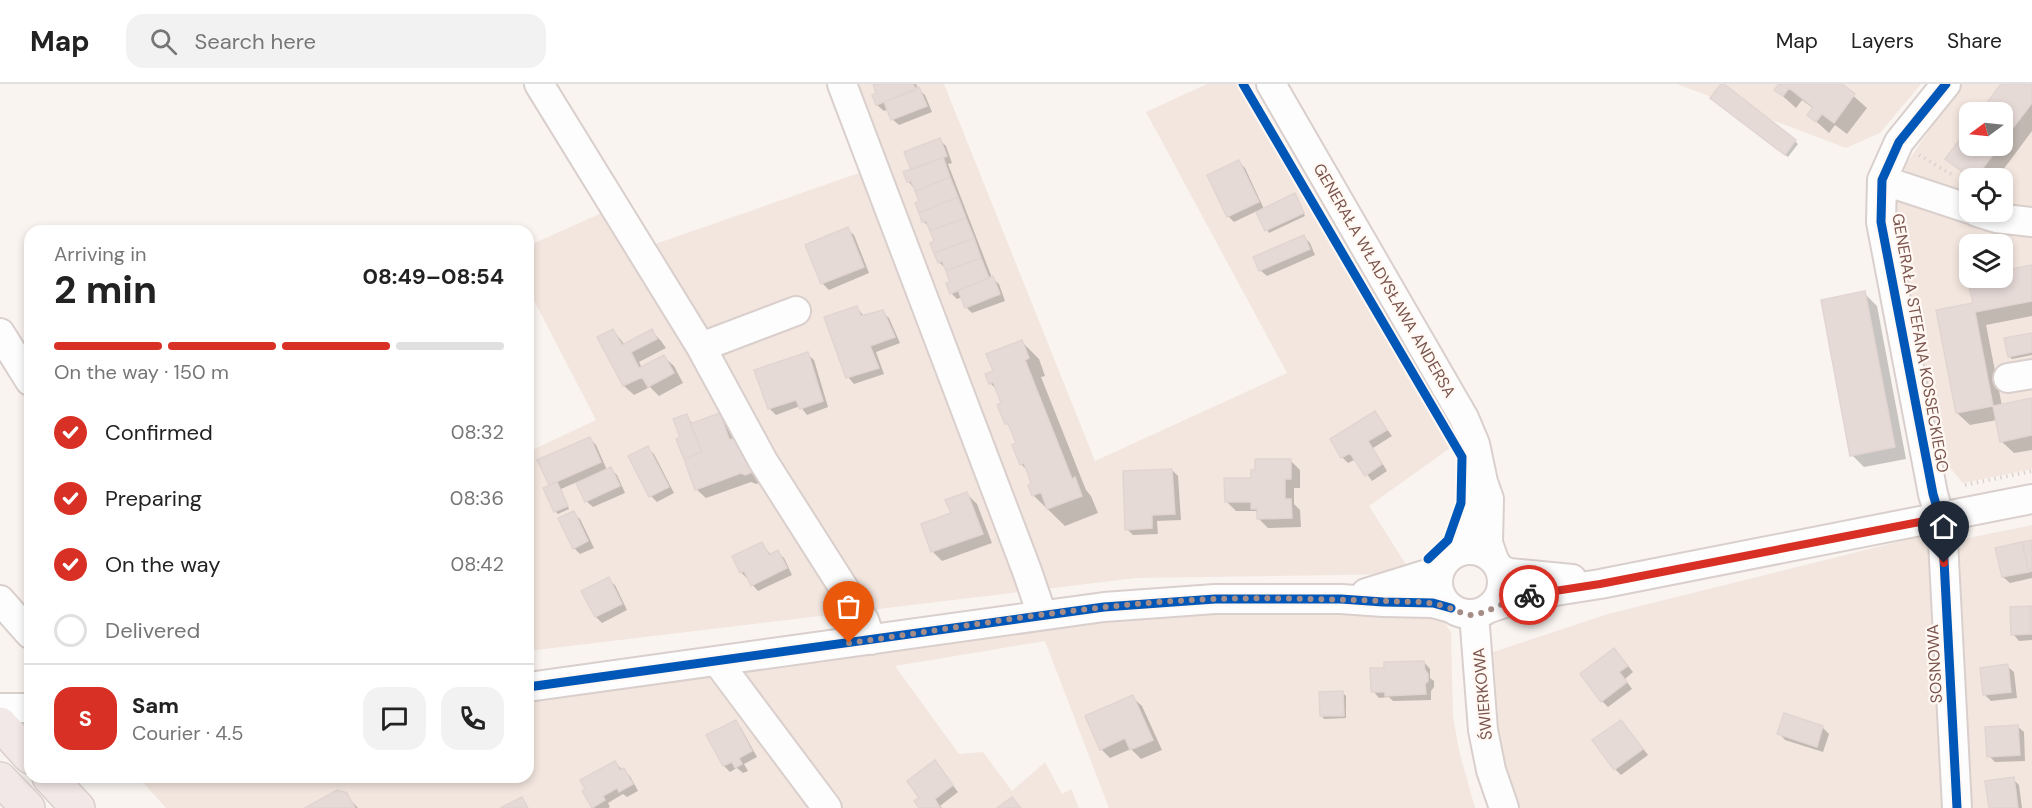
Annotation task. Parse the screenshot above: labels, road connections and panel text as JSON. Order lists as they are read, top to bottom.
{
  "streets": {
    "street": [
      "GENERAŁA WŁADYSŁAWA ANDERSA",
      "GENERAŁA STEFANA KOSSECKIEGO",
      "SOSNOWA",
      "ŚWIERKOWA"
    ]
  },
  "crossings": [
    ["GENERAŁA WŁADYSŁAWA ANDERSA", "ŚWIERKOWA"],
    ["GENERAŁA STEFANA KOSSECKIEGO", "SOSNOWA"]
  ],
  "north": "left",
  "page": {
    "header": "Map",
    "search": "Search here",
    "nav": ["Map", "Layers", "Share"],
    "heading": ["2 min", "Arriving in", "08:49–08:54"],
    "panel": ["Sam", "Courier · 4.5"],
    "bar": "On the way · 150 m",
    "list": [
      ["Confirmed", "08:32"],
      ["Preparing", "08:36"],
      ["On the way", "08:42"],
      "Delivered"
    ],
    "round": "S"
  }
}
